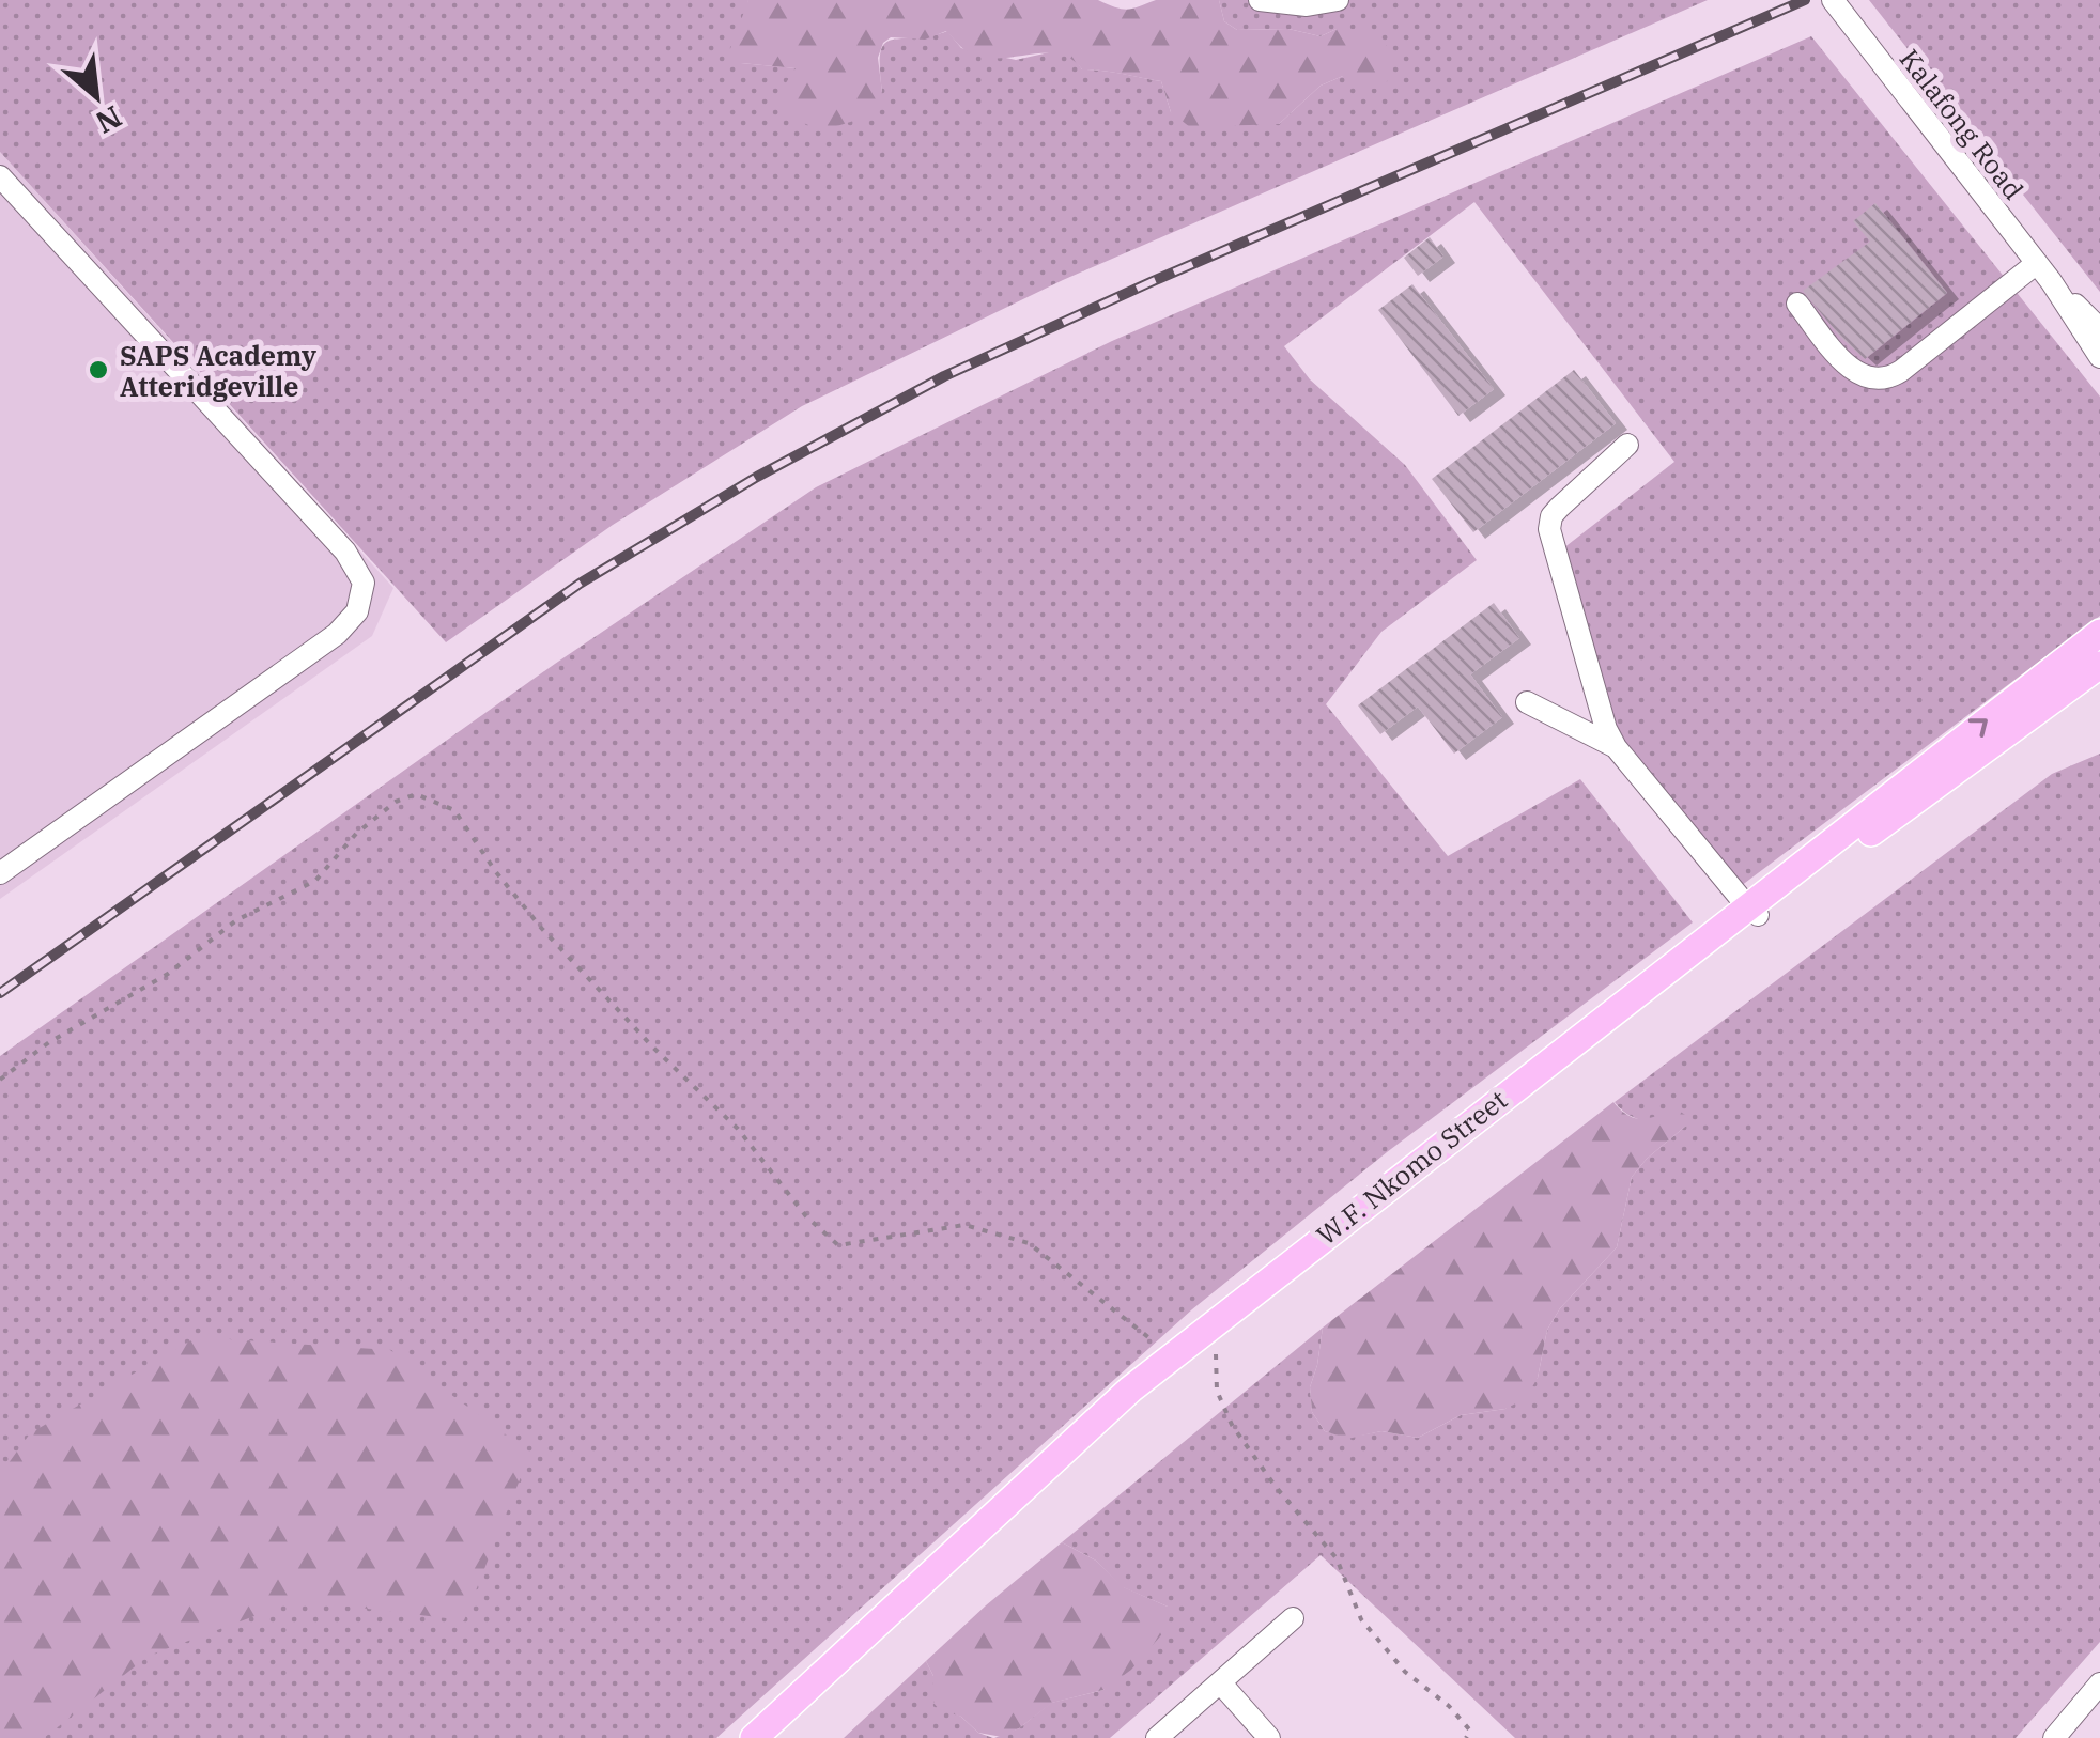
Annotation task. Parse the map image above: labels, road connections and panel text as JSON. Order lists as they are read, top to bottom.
{
  "streets": {
    "main road": ["W.F. Nkomo Street"],
    "street": ["Kalafong Road"]
  },
  "places": ["SAPS Academy Atteridgeville"],
  "north": "bottom right"
}
